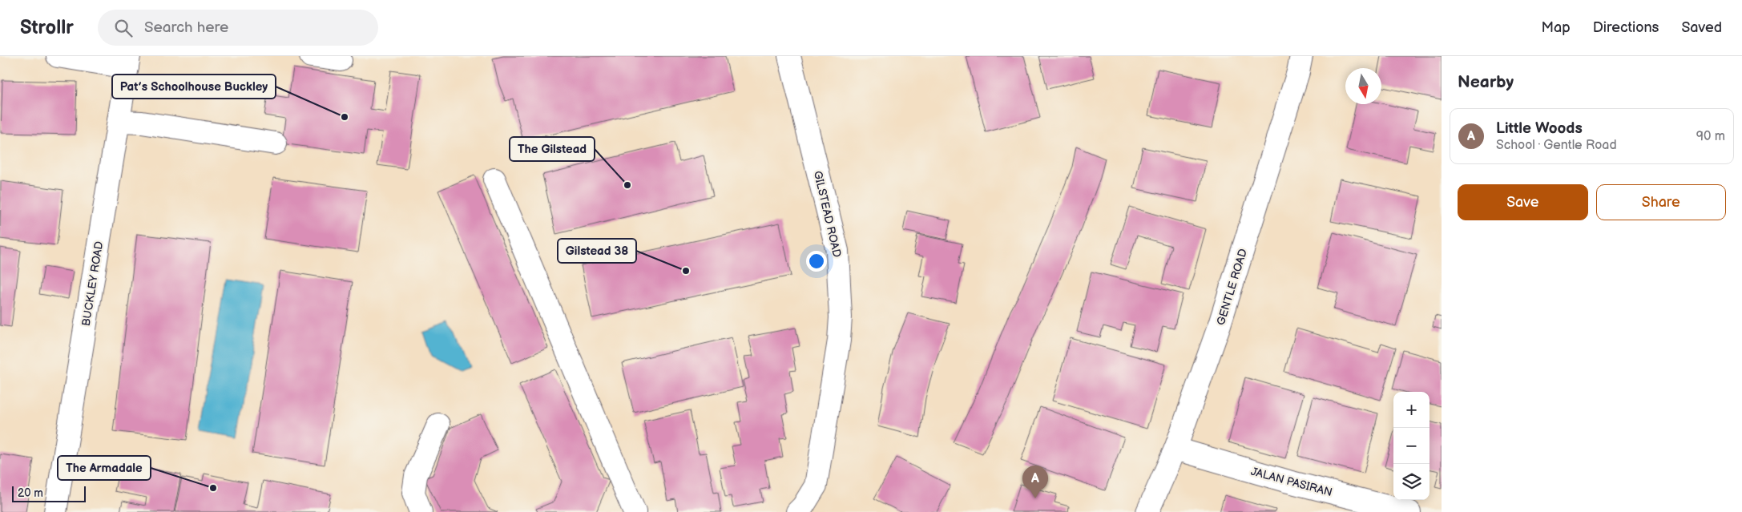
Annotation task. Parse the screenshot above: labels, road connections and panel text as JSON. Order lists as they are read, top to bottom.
{
  "streets": {
    "street": [
      "GILSTEAD ROAD",
      "BUCKLEY ROAD",
      "GENTLE ROAD",
      "JALAN PASIRAN"
    ]
  },
  "crossings": [
    ["GENTLE ROAD", "JALAN PASIRAN"]
  ],
  "places": [
    "Pat’s Schoolhouse Buckley",
    "The Gilstead",
    "Gilstead 38",
    "The Armadale"
  ],
  "scale_bar": "20 m",
  "north": "bottom",
  "page": {
    "header": "Strollr",
    "search": "Search here",
    "nav": ["Map", "Directions", "Saved"],
    "heading": "Nearby",
    "list": [
      {
        "mark": "A",
        "name": "Little Woods",
        "note": "School · Gentle Road",
        "value": "90 m"
      }
    ],
    "buttons": ["Save", "Share"],
    "map_buttons": ["+", "−"],
    "pins": "A",
    "scale": "20 m"
  }
}
